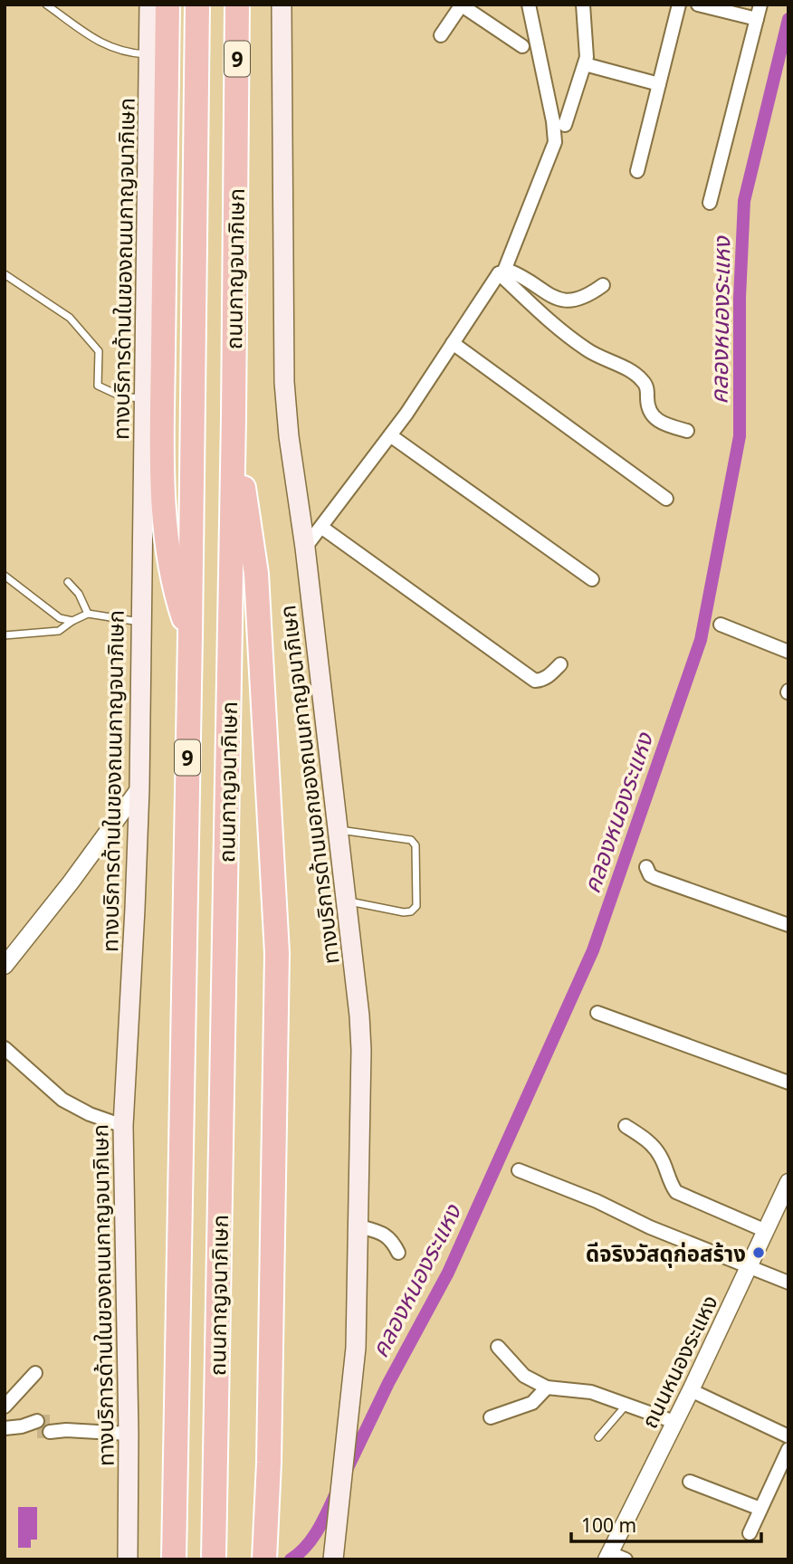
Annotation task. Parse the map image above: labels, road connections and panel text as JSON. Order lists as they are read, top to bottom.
{
  "streets": {
    "highway": ["9", "ถนนกาญจนาภิเษก"],
    "main road": ["ทางบริการด้านในของถนนกาญจนาภิเษก", "ทางบริการด้านนอกของถนนกาญจนาภิเษก"],
    "street": ["ถนนหนองระแหง"]
  },
  "water": ["คลองหนองระแหง"],
  "places": ["ดีจริงวัสดุก่อสร้าง"],
  "scale_bar": "100 m"
}
